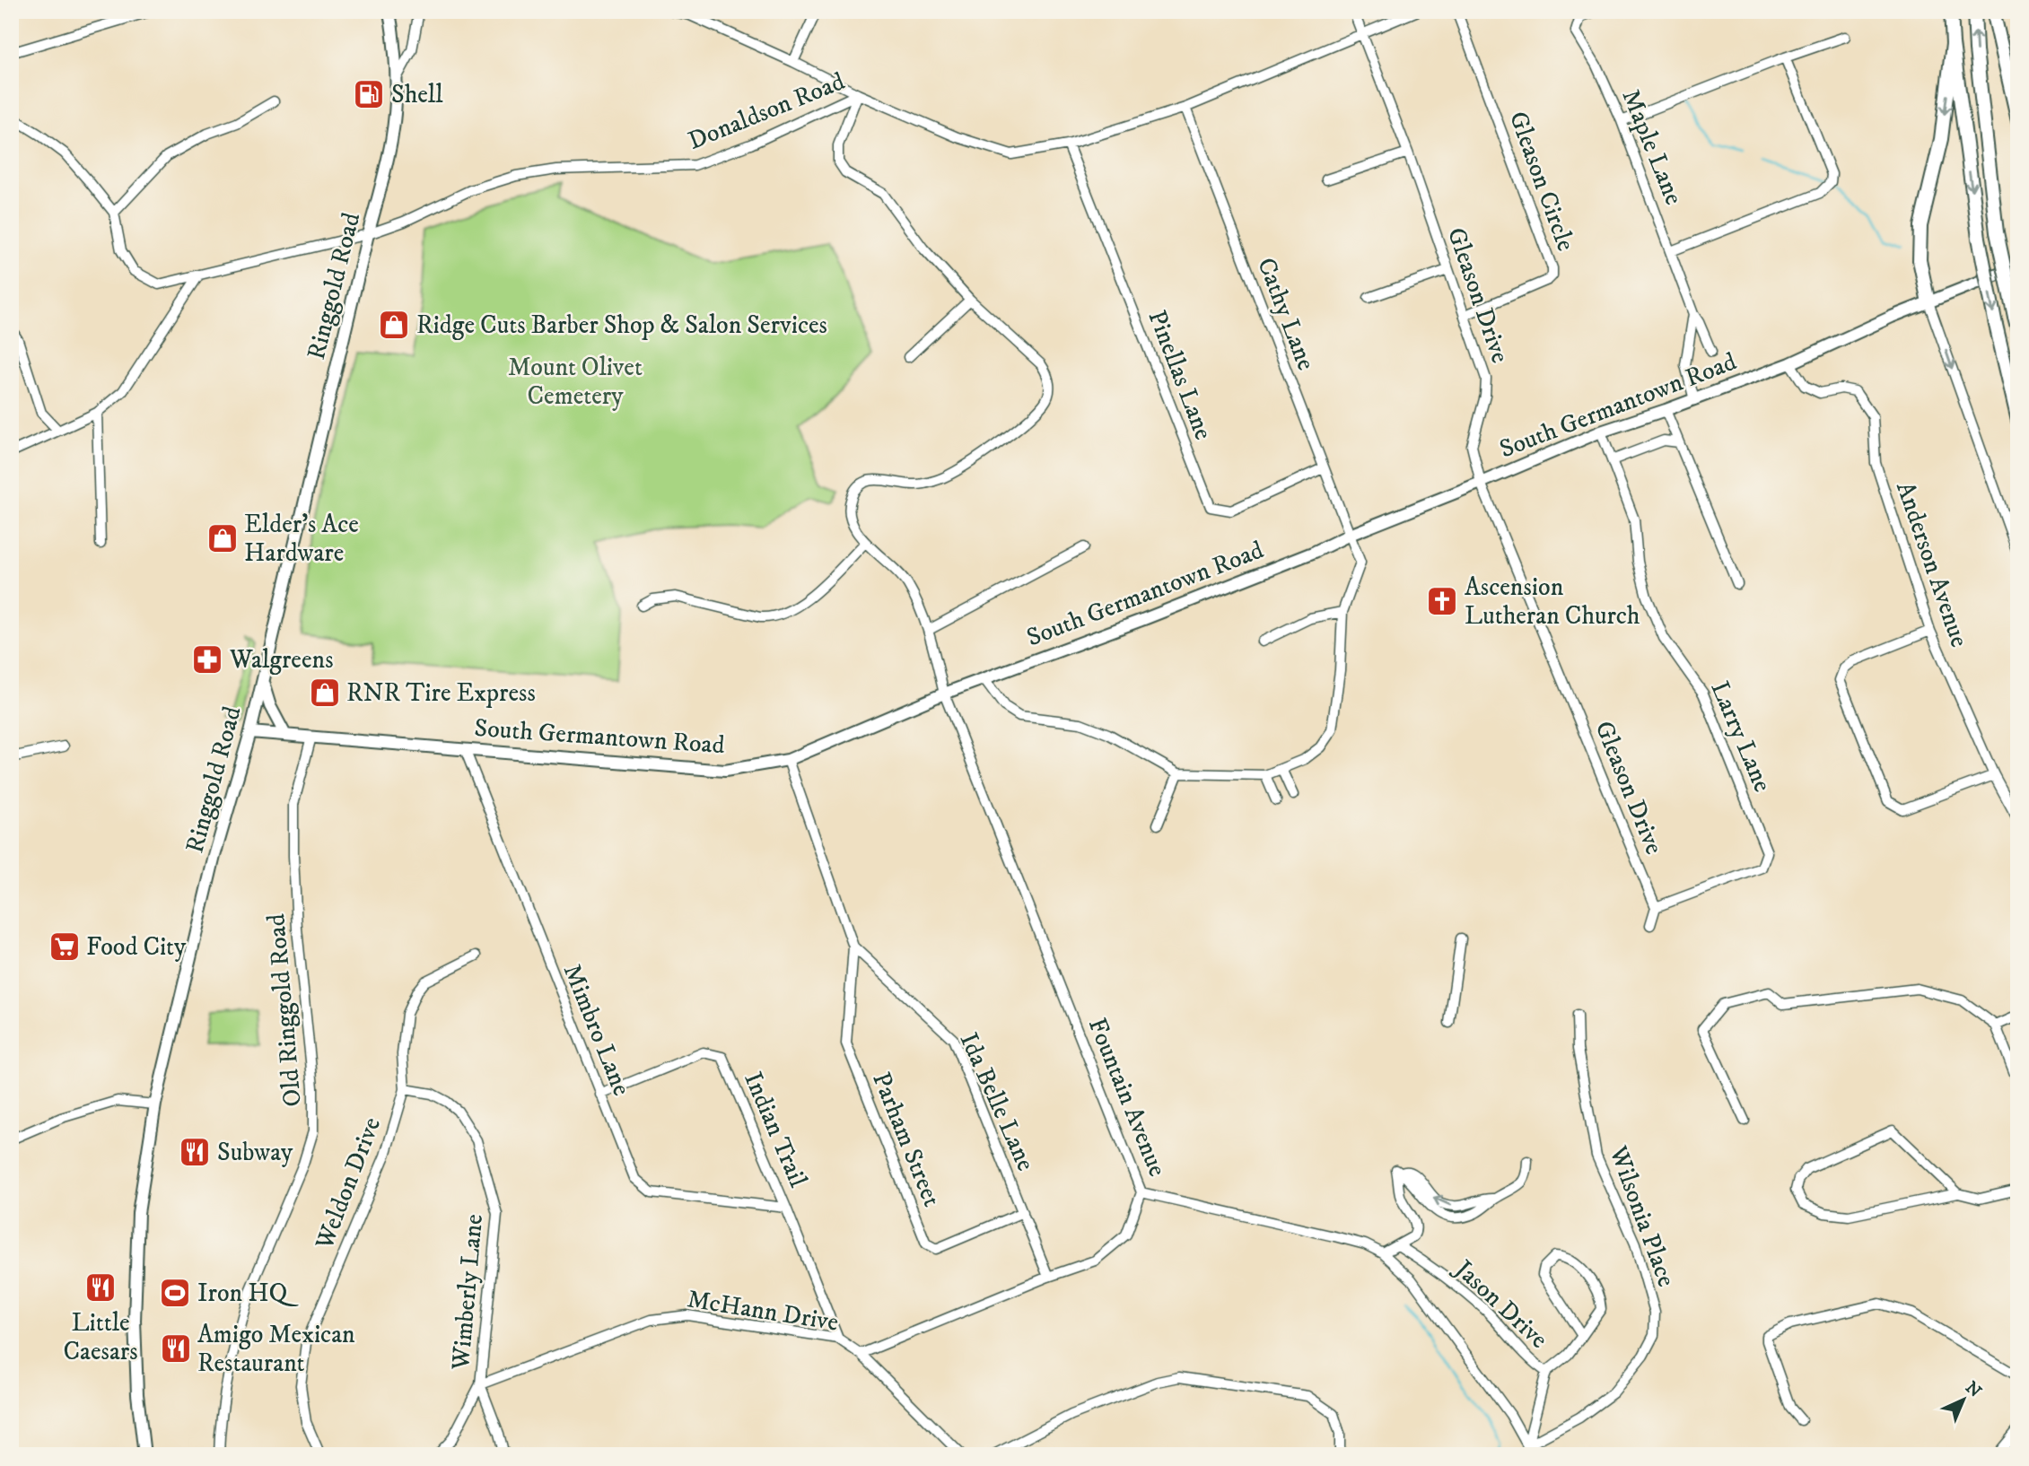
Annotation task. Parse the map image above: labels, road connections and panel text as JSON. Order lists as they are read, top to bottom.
{
  "streets": {
    "main road": ["Ringgold Road", "South Germantown Road"],
    "street": [
      "Donaldson Road",
      "Maple Lane",
      "Gleason Circle",
      "Gleason Drive",
      "Cathy Lane",
      "Pinellas Lane",
      "Anderson Avenue",
      "Larry Lane",
      "Old Ringgold Road",
      "Mimbro Lane",
      "Fountain Avenue",
      "Ida Belle Lane",
      "Indian Trail",
      "Parham Street",
      "Weldon Drive",
      "Wilsonia Place",
      "Wimberly Lane",
      "Jason Drive",
      "McHann Drive"
    ]
  },
  "crossings": [
    ["Donaldson Road", "Ringgold Road"],
    ["Donaldson Road", "Gleason Drive"],
    ["Donaldson Road", "Cathy Lane"],
    ["Donaldson Road", "Pinellas Lane"],
    ["Maple Lane", "South Germantown Road"],
    ["Gleason Circle", "Gleason Drive"],
    ["Ringgold Road", "South Germantown Road"],
    ["Gleason Drive", "South Germantown Road"],
    ["Gleason Drive", "Larry Lane"],
    ["Cathy Lane", "Pinellas Lane"],
    ["Cathy Lane", "South Germantown Road"],
    ["South Germantown Road", "Anderson Avenue"],
    ["South Germantown Road", "Larry Lane"],
    ["South Germantown Road", "Old Ringgold Road"],
    ["South Germantown Road", "Mimbro Lane"],
    ["South Germantown Road", "Fountain Avenue"],
    ["South Germantown Road", "Ida Belle Lane"],
    ["Mimbro Lane", "Indian Trail"],
    ["Fountain Avenue", "Wilsonia Place"],
    ["Fountain Avenue", "Jason Drive"],
    ["Fountain Avenue", "McHann Drive"],
    ["Ida Belle Lane", "Parham Street"],
    ["Ida Belle Lane", "McHann Drive"],
    ["Indian Trail", "McHann Drive"],
    ["Weldon Drive", "Wimberly Lane"],
    ["Wilsonia Place", "Jason Drive"],
    ["Wimberly Lane", "McHann Drive"]
  ],
  "parks": ["Mount Olivet Cemetery"],
  "places": {
    "fuel station": ["Shell"],
    "shop": ["Ridge Cuts Barber Shop & Salon Services", "Elder's Ace Hardware", "RNR Tire Express"],
    "church": ["Ascension Lutheran Church"],
    "pharmacy": ["Walgreens"],
    "supermarket": ["Food City"],
    "restaurant": ["Subway", "Little Caesars", "Amigo Mexican Restaurant"],
    "sports": ["Iron HQ"]
  },
  "north": "top right"
}
